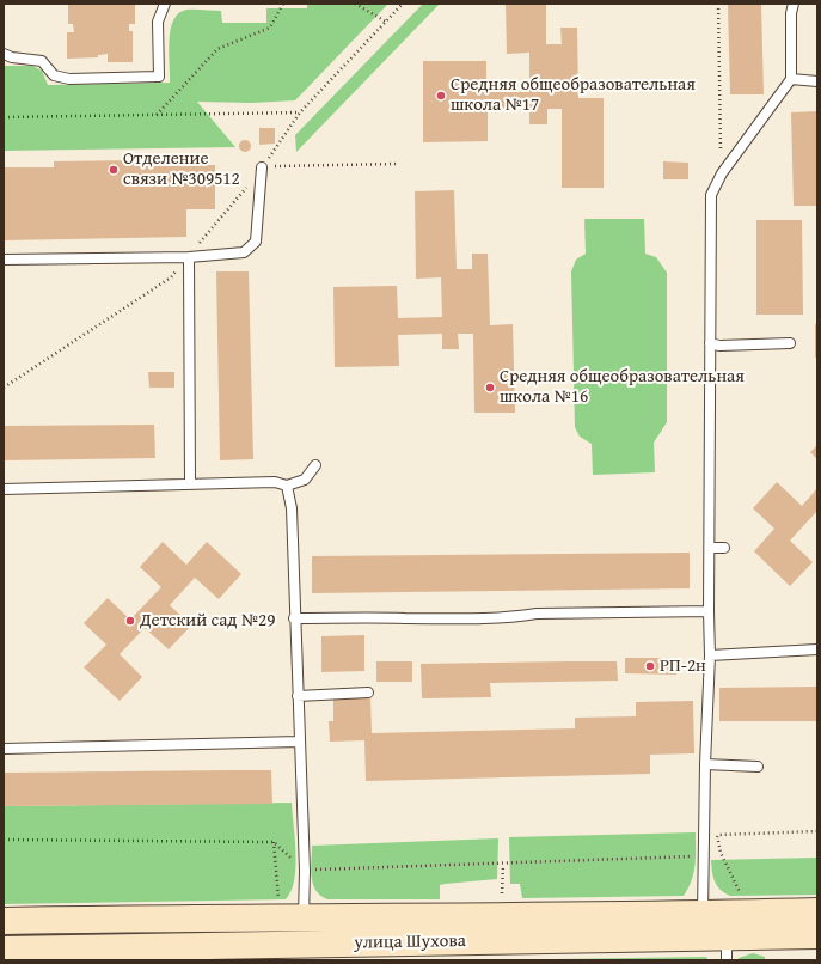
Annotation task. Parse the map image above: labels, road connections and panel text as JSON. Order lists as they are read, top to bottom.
{
  "streets": {
    "main road": ["улица Шухова"]
  },
  "places": [
    "Средняя общеобразовательная школа №17",
    "Отделение связи №309512",
    "Средняя общеобразовательная школа №16",
    "Детский сад №29",
    "РП-2н"
  ]
}
